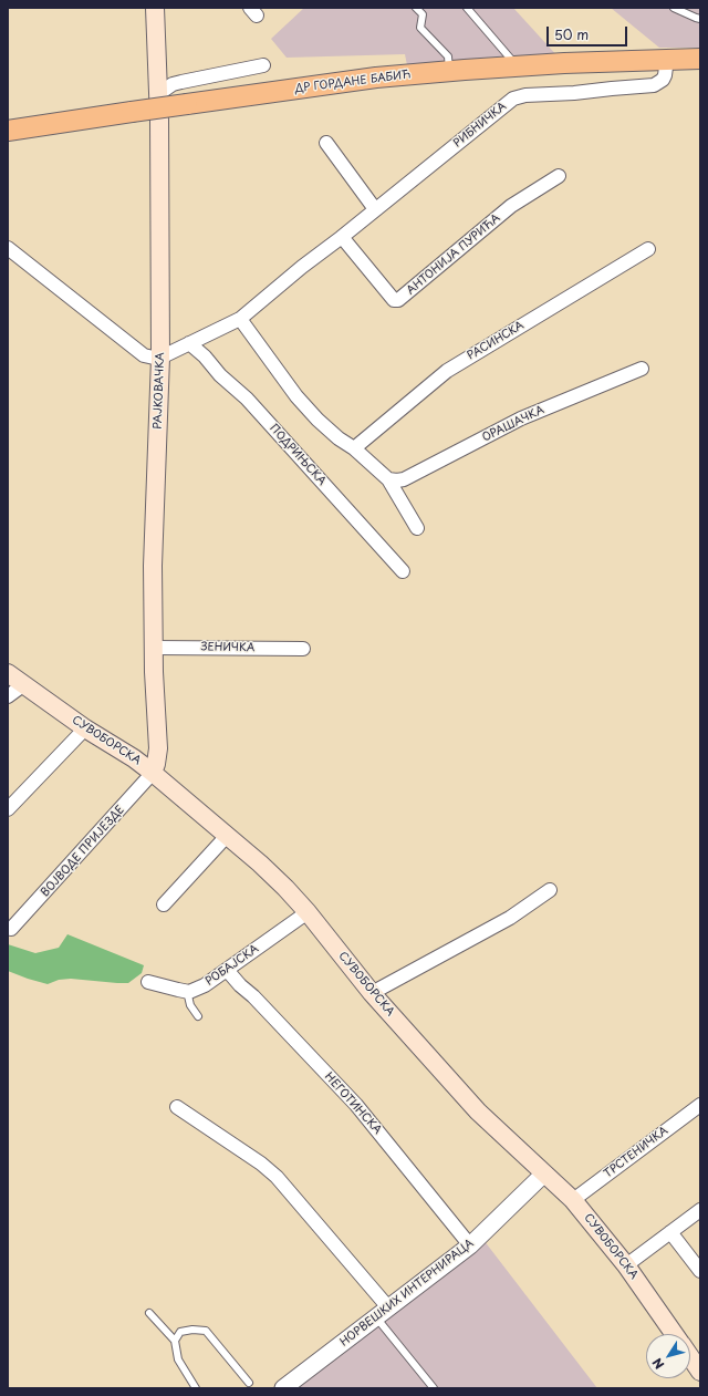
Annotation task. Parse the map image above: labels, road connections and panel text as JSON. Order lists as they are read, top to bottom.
{
  "streets": {
    "main road": ["ДР ГОРДАНЕ БАБИЋ", "РАЈКОВАЧКА", "СУВОБОРСКА"],
    "street": [
      "РИБНИЧКА",
      "АНТОНИЈА ПУРИЋА",
      "РАСИНСКА",
      "ОРАШАЧКА",
      "ПОДРИЊСКА",
      "ЗЕНИЧКА",
      "ВОЈВОДЕ ПРИЈЕЗДЕ",
      "РОБАЈСКА",
      "НЕГОТИНСКА",
      "ТРСТЕНИЧКА",
      "НОРВЕШКИХ ИНТЕРНИРАЦА"
    ]
  },
  "crossings": [
    ["ДР ГОРДАНЕ БАБИЋ", "РИБНИЧКА"],
    ["РИБНИЧКА", "АНТОНИЈА ПУРИЋА"],
    ["РИБНИЧКА", "РАЈКОВАЧКА"],
    ["РИБНИЧКА", "ПОДРИЊСКА"],
    ["РАЈКОВАЧКА", "ЗЕНИЧКА"],
    ["РАЈКОВАЧКА", "СУВОБОРСКА"],
    ["РАЈКОВАЧКА", "ВОЈВОДЕ ПРИЈЕЗДЕ"],
    ["СУВОБОРСКА", "ВОЈВОДЕ ПРИЈЕЗДЕ"],
    ["СУВОБОРСКА", "РОБАЈСКА"],
    ["СУВОБОРСКА", "ТРСТЕНИЧКА"],
    ["СУВОБОРСКА", "НОРВЕШКИХ ИНТЕРНИРАЦА"],
    ["РОБАЈСКА", "НЕГОТИНСКА"],
    ["НЕГОТИНСКА", "НОРВЕШКИХ ИНТЕРНИРАЦА"]
  ],
  "scale_bar": "50 m",
  "north": "bottom left"
}
